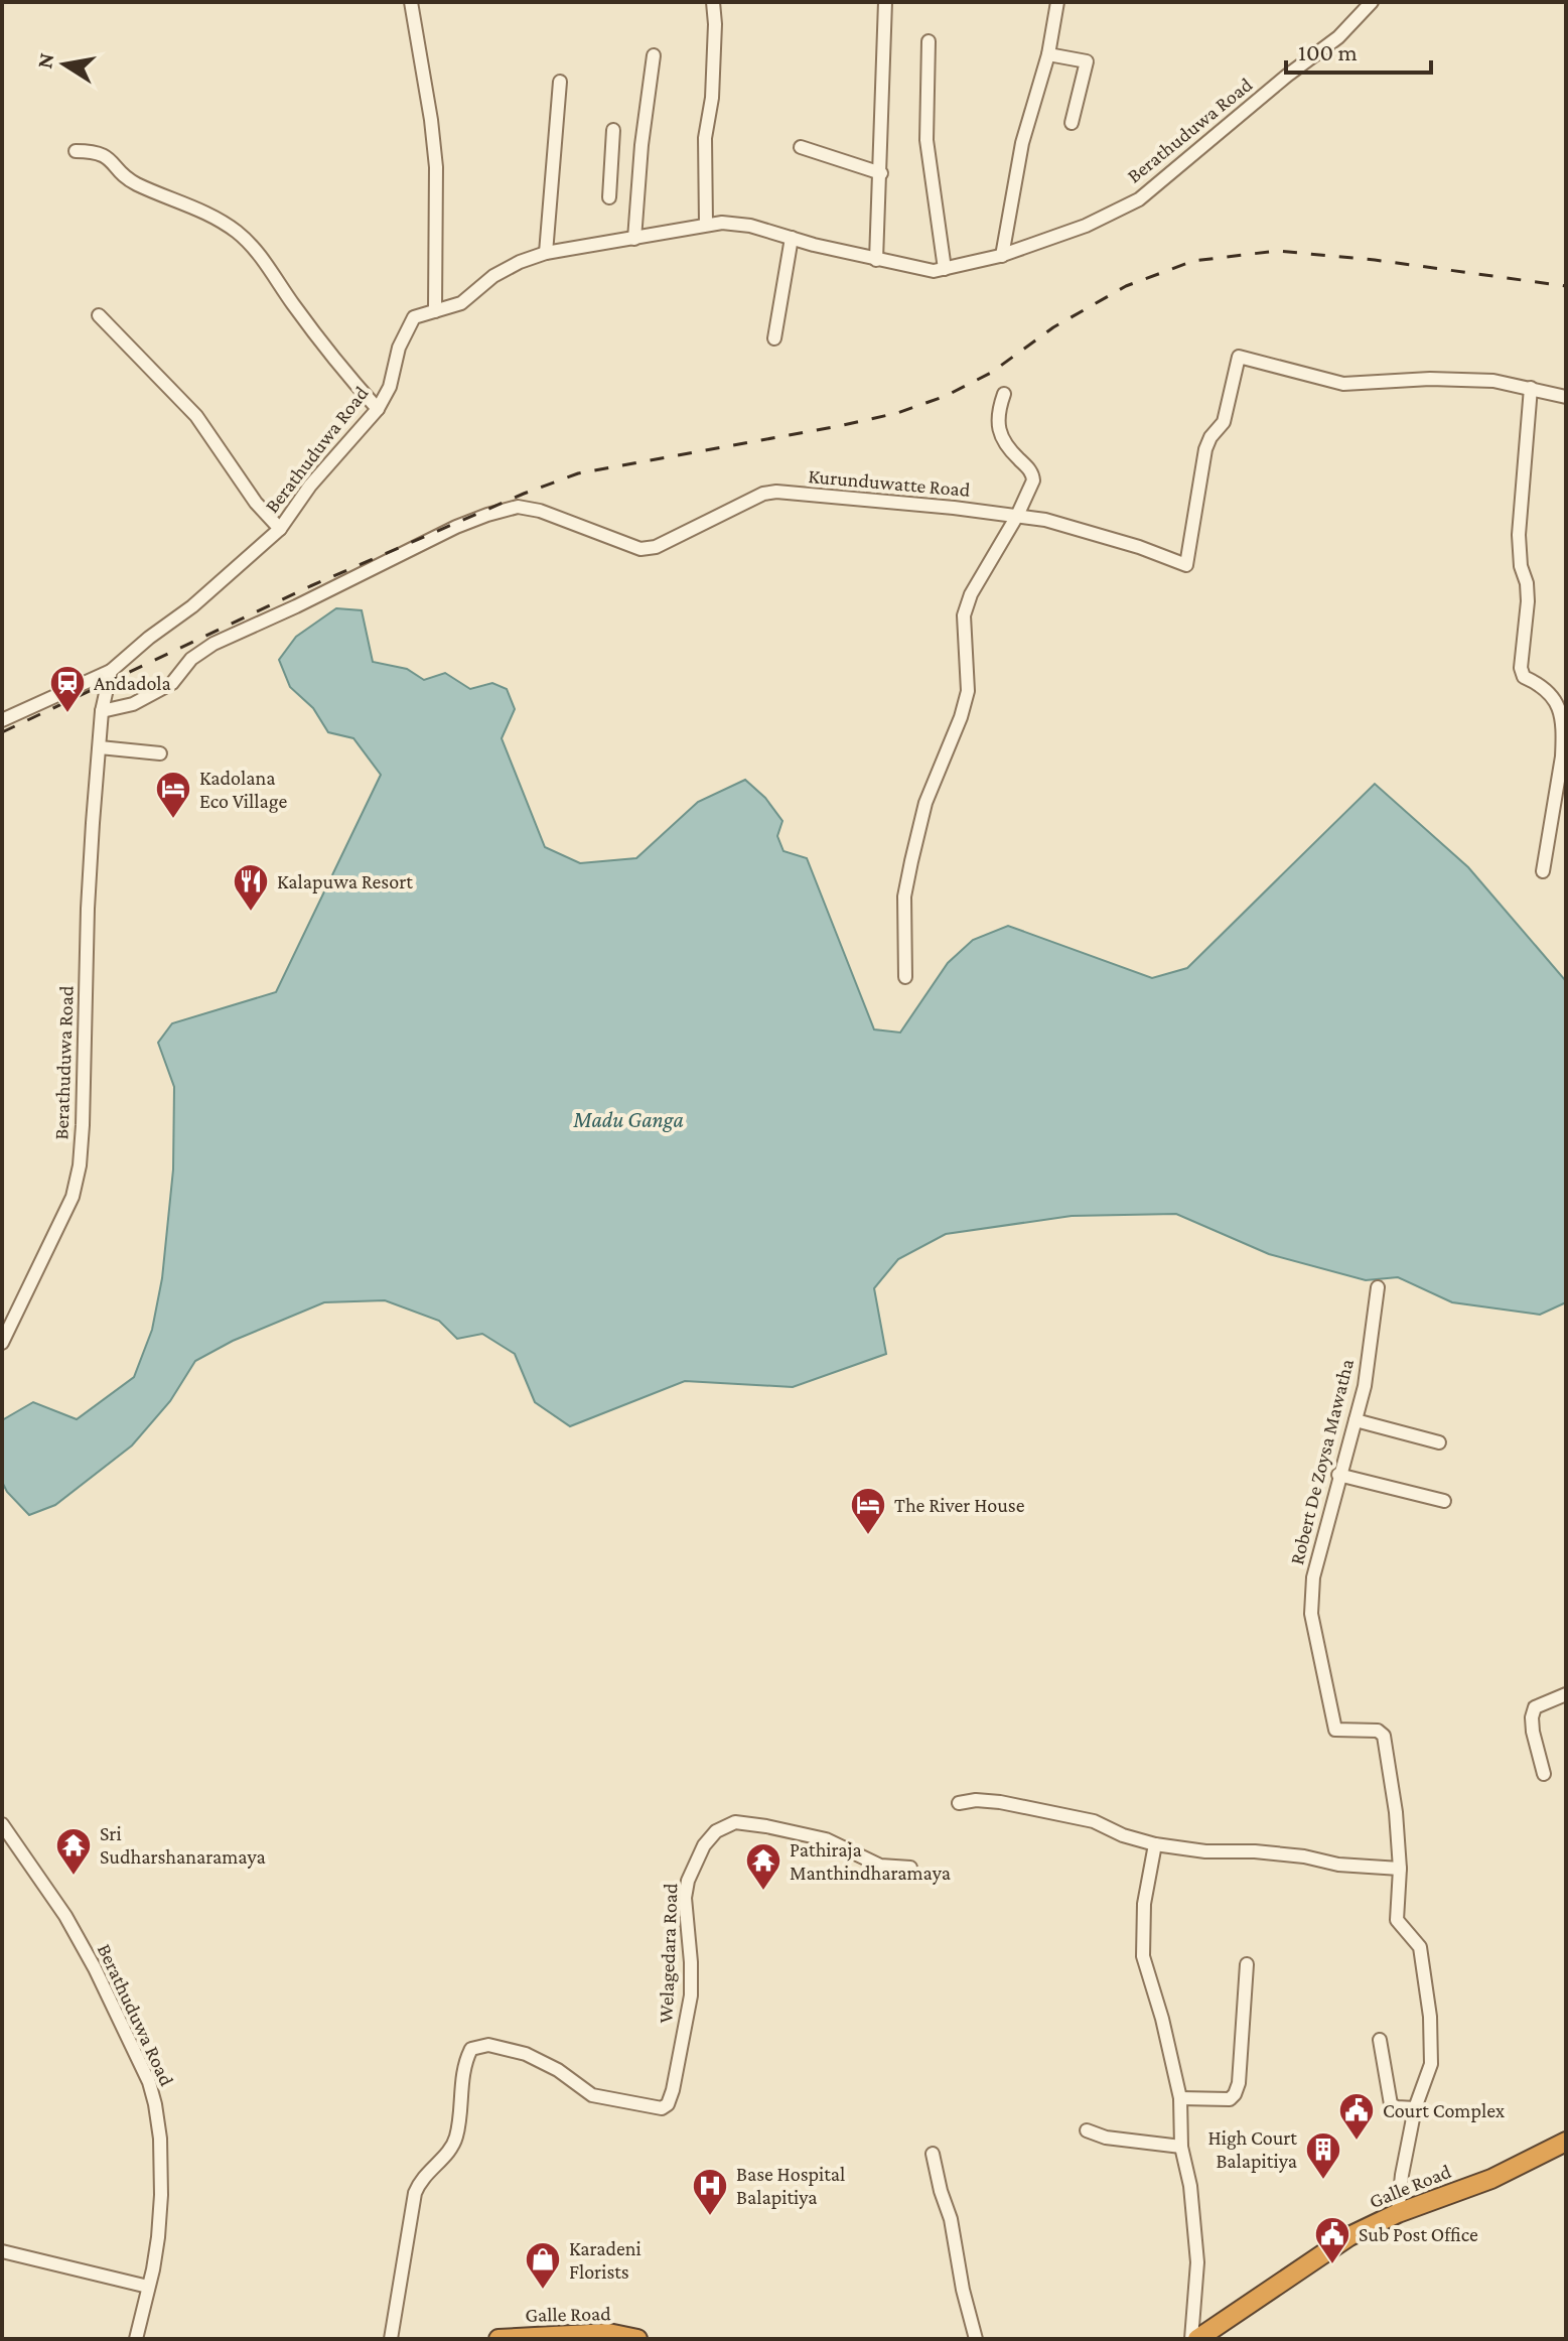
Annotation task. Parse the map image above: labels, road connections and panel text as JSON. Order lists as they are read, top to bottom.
{
  "streets": {
    "highway": ["Galle Road"],
    "street": [
      "Berathuduwa Road",
      "Kurunduwatte Road",
      "Robert De Zoysa Mawatha",
      "Welagedara Road"
    ]
  },
  "crossings": [
    ["Berathuduwa Road", "Kurunduwatte Road"],
    ["Robert De Zoysa Mawatha", "Galle Road"]
  ],
  "water": ["Madu Ganga"],
  "places": {
    "station": ["Andadola"],
    "hotel": ["Kadolana Eco Village", "The River House"],
    "restaurant": ["Kalapuwa Resort"],
    "temple": ["Sri Sudharshanaramaya", "Pathiraja Manthindharamaya"],
    "public building": ["Court Complex", "Sub Post Office"],
    "building": ["High Court Balapitiya"],
    "hospital": ["Base Hospital Balapitiya"],
    "shop": ["Karadeni Florists"]
  },
  "scale_bar": "100 m",
  "north": "left"
}
